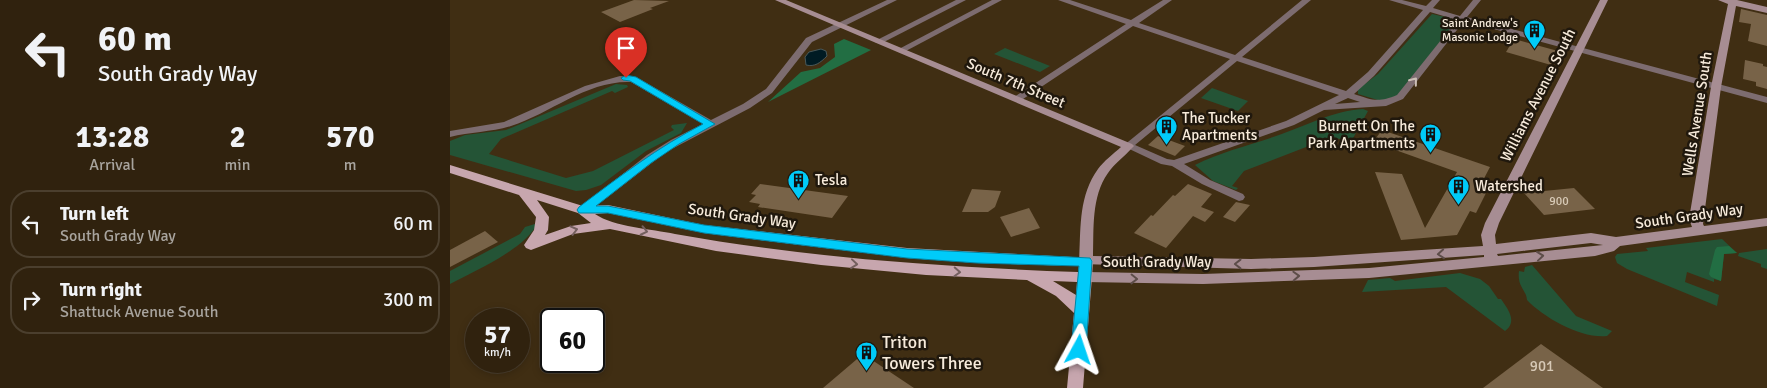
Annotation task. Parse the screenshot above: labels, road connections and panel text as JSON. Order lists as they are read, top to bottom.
{
  "streets": {
    "main road": ["South Grady Way"],
    "street": ["South 7th Street", "Williams Avenue South", "Wells Avenue South"]
  },
  "crossings": [
    ["Williams Avenue South", "South Grady Way"],
    ["Wells Avenue South", "South Grady Way"]
  ],
  "places": {
    "building": [
      "Saint Andrew's Masonic Lodge",
      "The Tucker Apartments",
      "Burnett On The Park Apartments",
      "Tesla",
      "Watershed",
      "Triton Towers Three"
    ]
  },
  "house_numbers": ["900", "901"],
  "page": {
    "turn": ["60 m", "South Grady Way"],
    "eta": [
      "13:28",
      "Arrival",
      "2",
      "min",
      "570",
      "m"
    ],
    "list": [
      {
        "name": "Turn left",
        "note": "South Grady Way",
        "value": "60 m"
      },
      {
        "name": "Turn right",
        "note": "Shattuck Avenue South",
        "value": "300 m"
      }
    ],
    "speed": "57 km/h",
    "limit": "60"
  }
}
